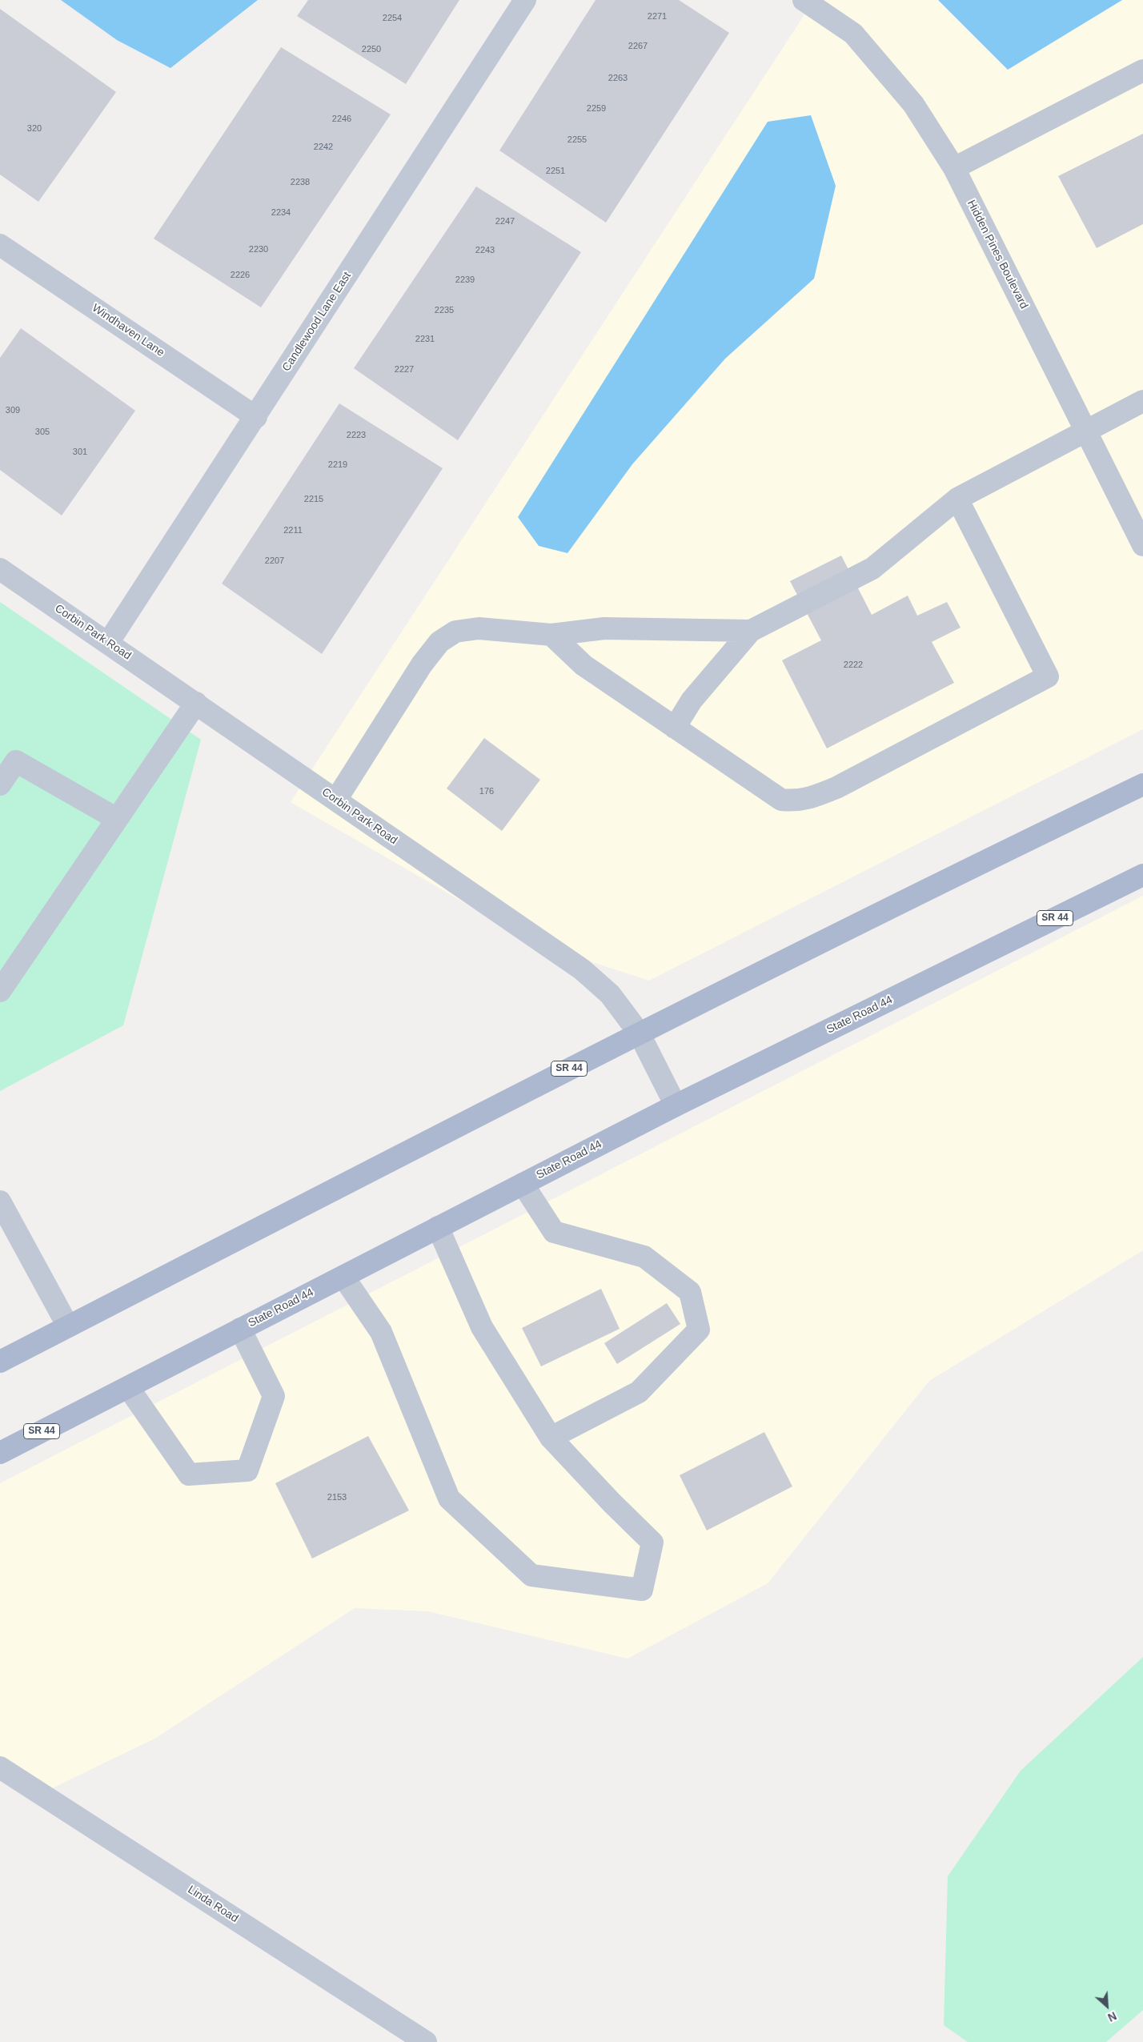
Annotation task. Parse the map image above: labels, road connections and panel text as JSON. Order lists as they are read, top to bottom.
{
  "streets": {
    "main road": ["SR 44", "State Road 44"],
    "street": [
      "Hidden Pines Boulevard",
      "Candlewood Lane East",
      "Windhaven Lane",
      "Corbin Park Road",
      "Linda Road"
    ]
  },
  "crossings": [
    ["Candlewood Lane East", "Windhaven Lane"],
    ["Candlewood Lane East", "Corbin Park Road"],
    ["Corbin Park Road", "SR 44"],
    ["Corbin Park Road", "State Road 44"]
  ],
  "house_numbers": [
    "2271",
    "2254",
    "2267",
    "2250",
    "2263",
    "2259",
    "2246",
    "320",
    "2255",
    "2242",
    "2251",
    "2238",
    "2234",
    "2247",
    "2230",
    "2243",
    "2226",
    "2239",
    "2235",
    "2231",
    "2227",
    "309",
    "305",
    "2223",
    "301",
    "2219",
    "2215",
    "2211",
    "2207",
    "2222",
    "176",
    "2153"
  ],
  "north": "bottom right"
}
